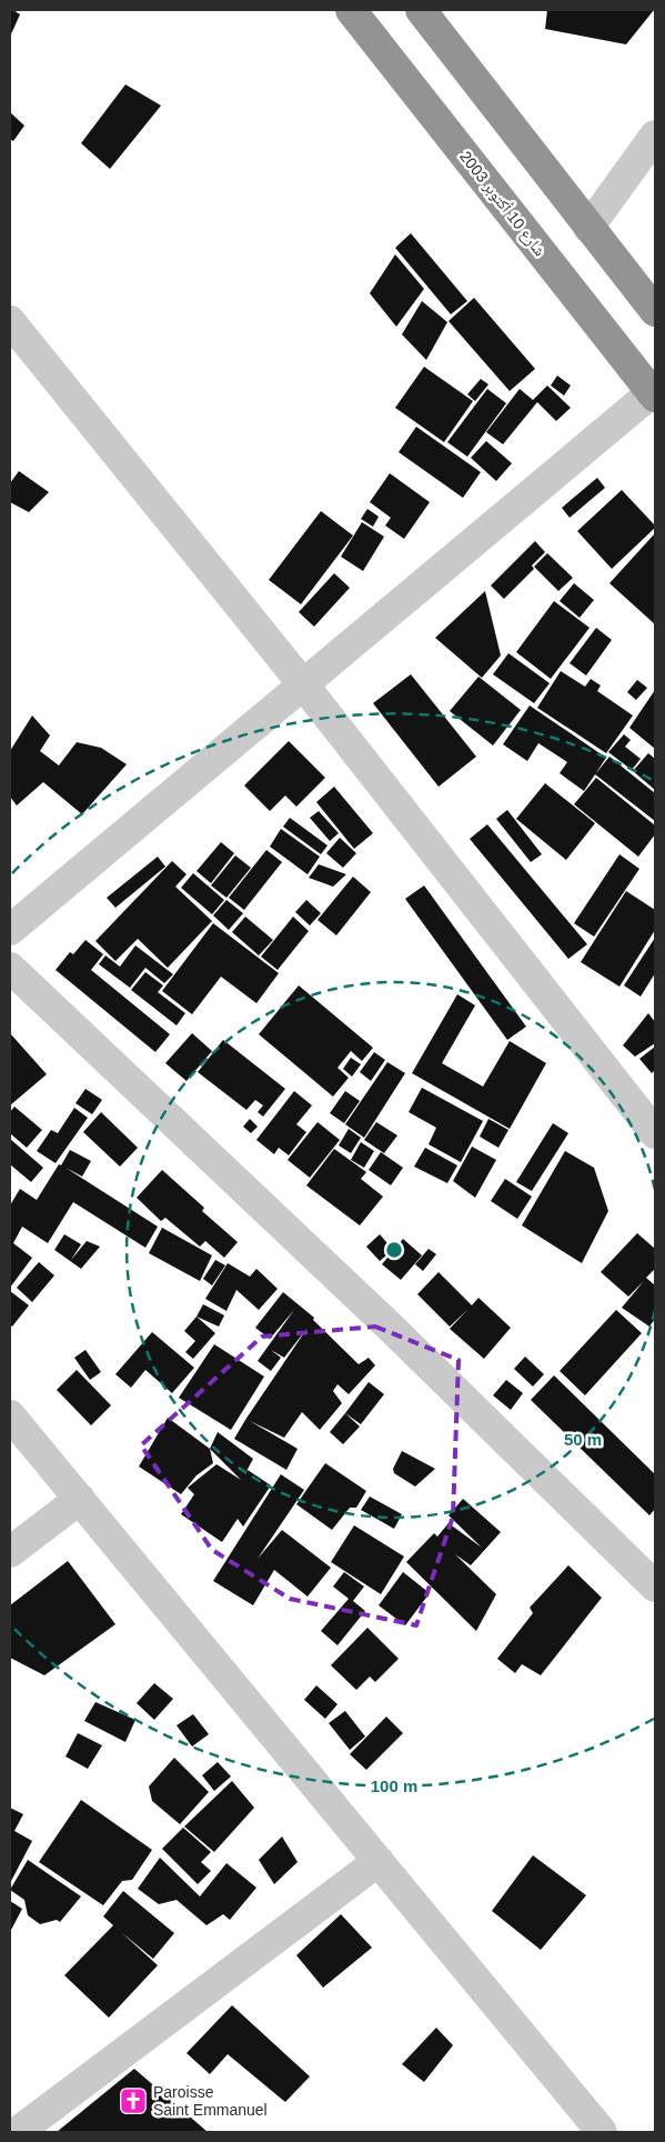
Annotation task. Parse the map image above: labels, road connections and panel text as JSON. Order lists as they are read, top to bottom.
{
  "streets": {
    "highway": ["شارع 10 أكتوبر 2003"]
  },
  "places": {
    "church": ["Paroisse Saint Emmanuel"]
  },
  "rings": ["50 m", "100 m"]
}
